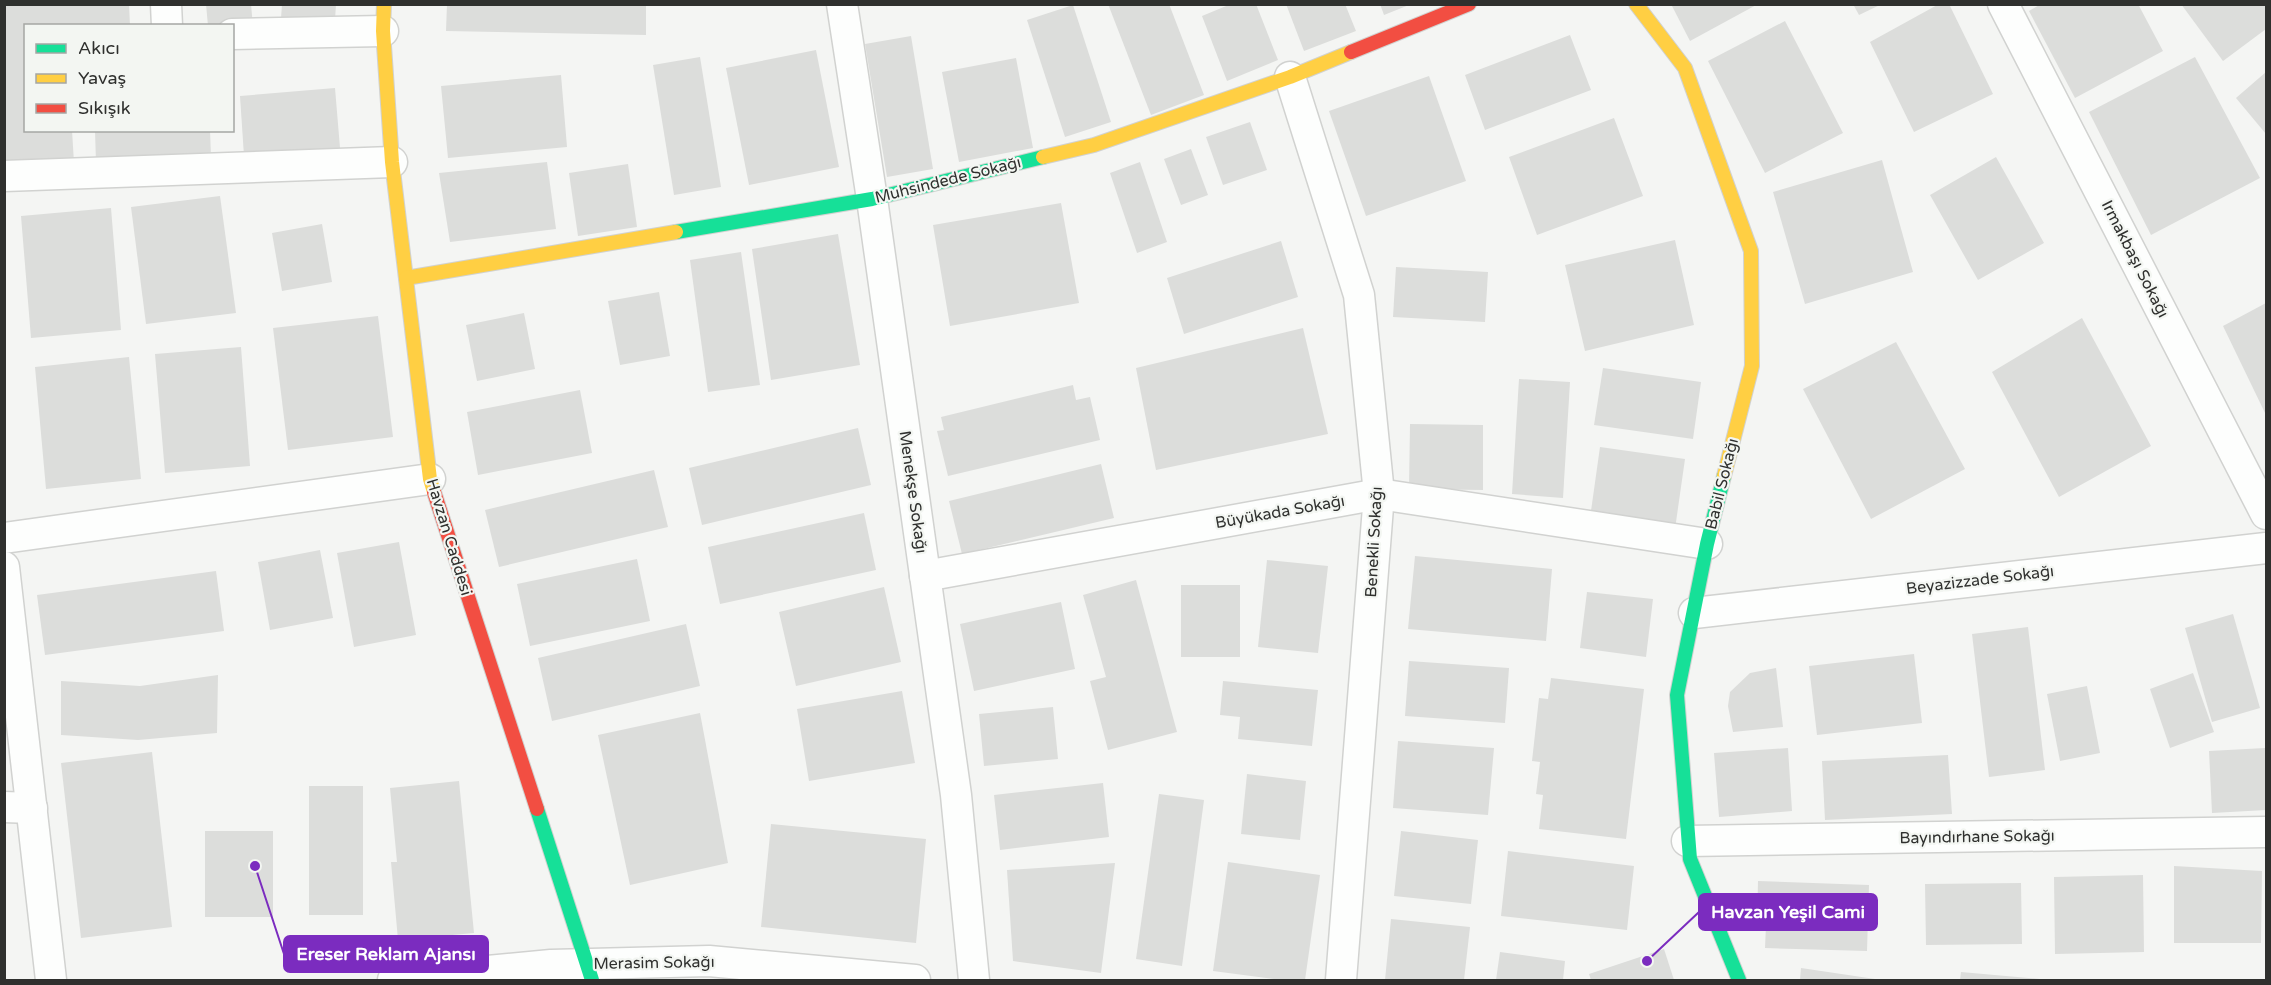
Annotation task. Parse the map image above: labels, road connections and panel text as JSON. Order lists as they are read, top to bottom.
{
  "streets": {
    "street": [
      "Muhsindede Sokağı",
      "Irmakbaşı Sokağı",
      "Babil Sokağı",
      "Menekşe Sokağı",
      "Büyükada Sokağı",
      "Havzan Caddesi",
      "Benekli Sokağı",
      "Beyazizzade Sokağı",
      "Bayındırhane Sokağı",
      "Merasim Sokağı"
    ]
  },
  "crossings": [
    ["Muhsindede Sokağı", "Menekşe Sokağı"],
    ["Muhsindede Sokağı", "Havzan Caddesi"],
    ["Muhsindede Sokağı", "Benekli Sokağı"],
    ["Babil Sokağı", "Büyükada Sokağı"],
    ["Babil Sokağı", "Beyazizzade Sokağı"],
    ["Babil Sokağı", "Bayındırhane Sokağı"],
    ["Menekşe Sokağı", "Büyükada Sokağı"],
    ["Büyükada Sokağı", "Benekli Sokağı"],
    ["Havzan Caddesi", "Merasim Sokağı"]
  ],
  "places": ["Ereser Reklam Ajansı", "Havzan Yeşil Cami"],
  "legend": ["Akıcı", "Yavaş", "Sıkışık"]
}
